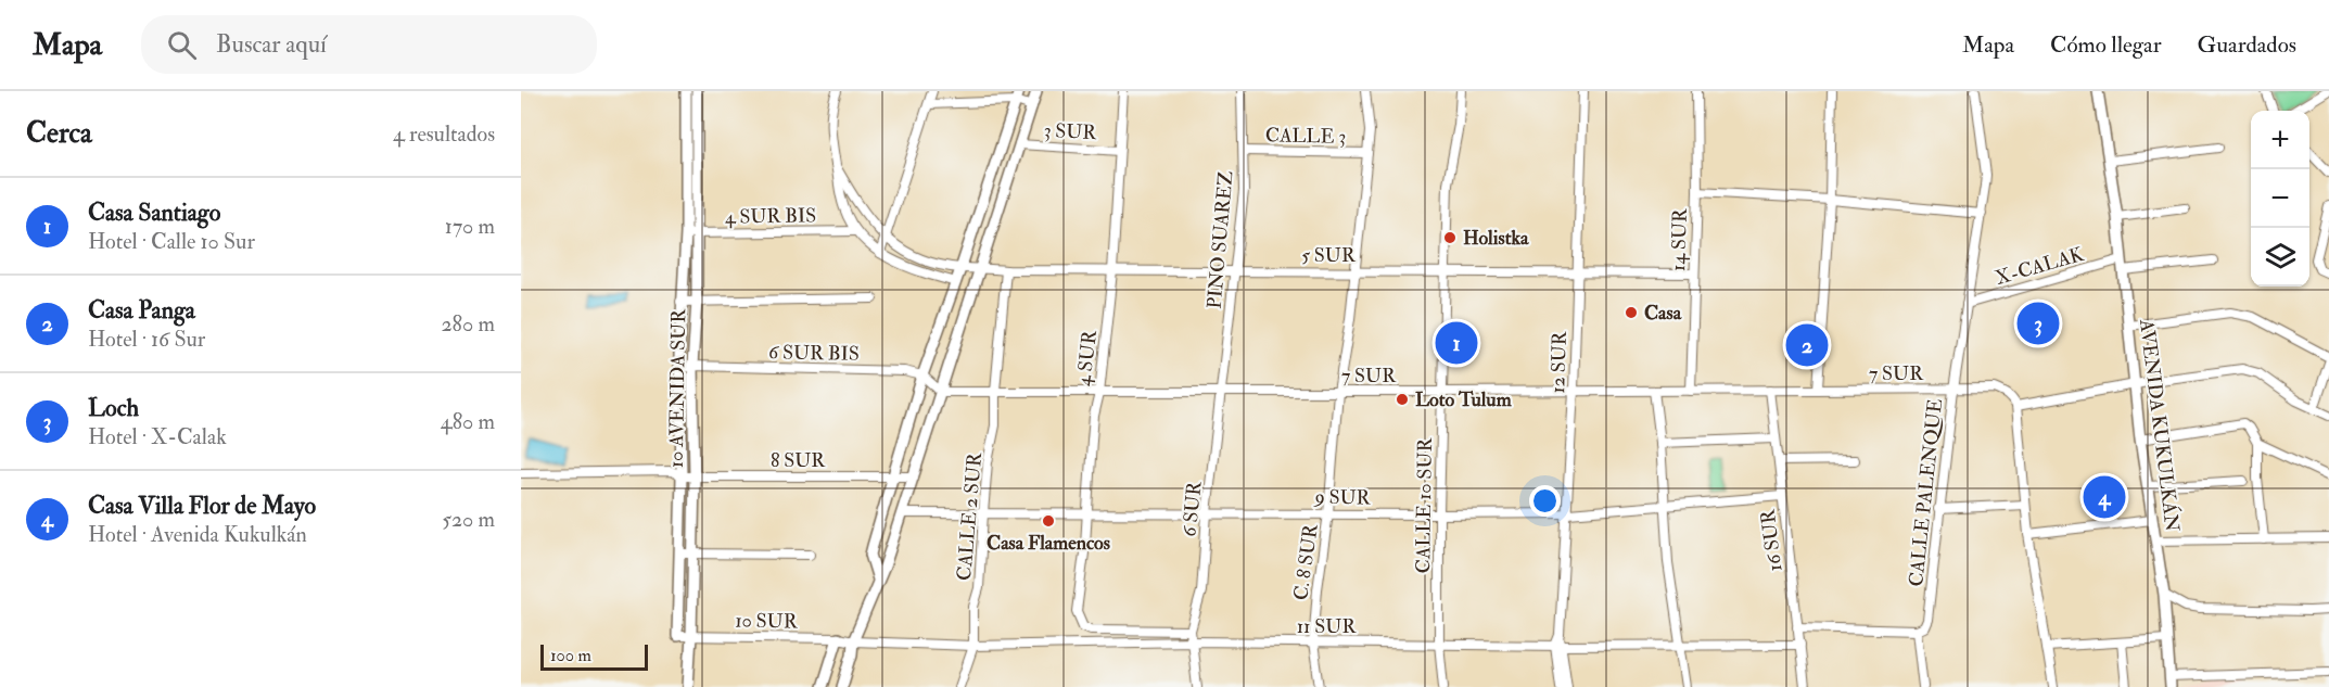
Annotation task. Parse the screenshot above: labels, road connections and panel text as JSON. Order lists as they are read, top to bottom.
{
  "streets": {
    "street": [
      "3 SUR",
      "CALLE 3",
      "4 SUR BIS",
      "PINO SUAREZ",
      "14 SUR",
      "5 SUR",
      "X-CALAK",
      "6 SUR BIS",
      "4 SUR",
      "12 SUR",
      "7 SUR",
      "10 AVENIDA SUR",
      "AVENIDA KUKULKÁN",
      "8 SUR",
      "CALLE PALENQUE",
      "9 SUR",
      "CALLE 10 SUR",
      "6 SUR",
      "CALLE 2 SUR",
      "16 SUR",
      "C. 8 SUR",
      "10 SUR",
      "11 SUR"
    ]
  },
  "crossings": [
    ["3 SUR", "4 SUR"],
    ["CALLE 3", "PINO SUAREZ"],
    ["CALLE 3", "C. 8 SUR"],
    ["4 SUR BIS", "10 AVENIDA SUR"],
    ["PINO SUAREZ", "5 SUR"],
    ["PINO SUAREZ", "7 SUR"],
    ["PINO SUAREZ", "6 SUR"],
    ["14 SUR", "5 SUR"],
    ["14 SUR", "7 SUR"],
    ["5 SUR", "4 SUR"],
    ["5 SUR", "12 SUR"],
    ["5 SUR", "CALLE 10 SUR"],
    ["5 SUR", "CALLE 2 SUR"],
    ["5 SUR", "C. 8 SUR"],
    ["X-CALAK", "AVENIDA KUKULKÁN"],
    ["X-CALAK", "CALLE PALENQUE"],
    ["6 SUR BIS", "10 AVENIDA SUR"],
    ["4 SUR", "7 SUR"],
    ["4 SUR", "9 SUR"],
    ["4 SUR", "6 SUR"],
    ["12 SUR", "7 SUR"],
    ["12 SUR", "9 SUR"],
    ["12 SUR", "11 SUR"],
    ["7 SUR", "CALLE PALENQUE"],
    ["7 SUR", "CALLE 10 SUR"],
    ["7 SUR", "6 SUR"],
    ["7 SUR", "CALLE 2 SUR"],
    ["7 SUR", "16 SUR"],
    ["7 SUR", "C. 8 SUR"],
    ["10 AVENIDA SUR", "8 SUR"],
    ["10 AVENIDA SUR", "10 SUR"],
    ["9 SUR", "CALLE 10 SUR"],
    ["9 SUR", "6 SUR"],
    ["9 SUR", "CALLE 2 SUR"],
    ["9 SUR", "16 SUR"],
    ["9 SUR", "C. 8 SUR"],
    ["CALLE 10 SUR", "11 SUR"],
    ["CALLE 2 SUR", "11 SUR"],
    ["16 SUR", "11 SUR"],
    ["C. 8 SUR", "11 SUR"],
    ["10 SUR", "11 SUR"]
  ],
  "places": [
    "Holistka",
    "Casa",
    "Loto Tulum",
    "Casa Flamencos"
  ],
  "scale_bar": "100 m",
  "page": {
    "header": "Mapa",
    "search": "Buscar aquí",
    "nav": ["Mapa", "Cómo llegar", "Guardados"],
    "heading": ["Cerca", "4 resultados"],
    "map_buttons": ["+", "−"],
    "list": [
      {
        "mark": "1",
        "name": "Casa Santiago",
        "note": "Hotel · Calle 10 Sur",
        "value": "170 m"
      },
      {
        "mark": "2",
        "name": "Casa Panga",
        "note": "Hotel · 16 Sur",
        "value": "280 m"
      },
      {
        "mark": "3",
        "name": "Loch",
        "note": "Hotel · X-Calak",
        "value": "480 m"
      },
      {
        "mark": "4",
        "name": "Casa Villa Flor de Mayo",
        "note": "Hotel · Avenida Kukulkán",
        "value": "520 m"
      }
    ],
    "pins": [
      "3",
      "1",
      "2",
      "4"
    ],
    "scale": "100 m"
  }
}
